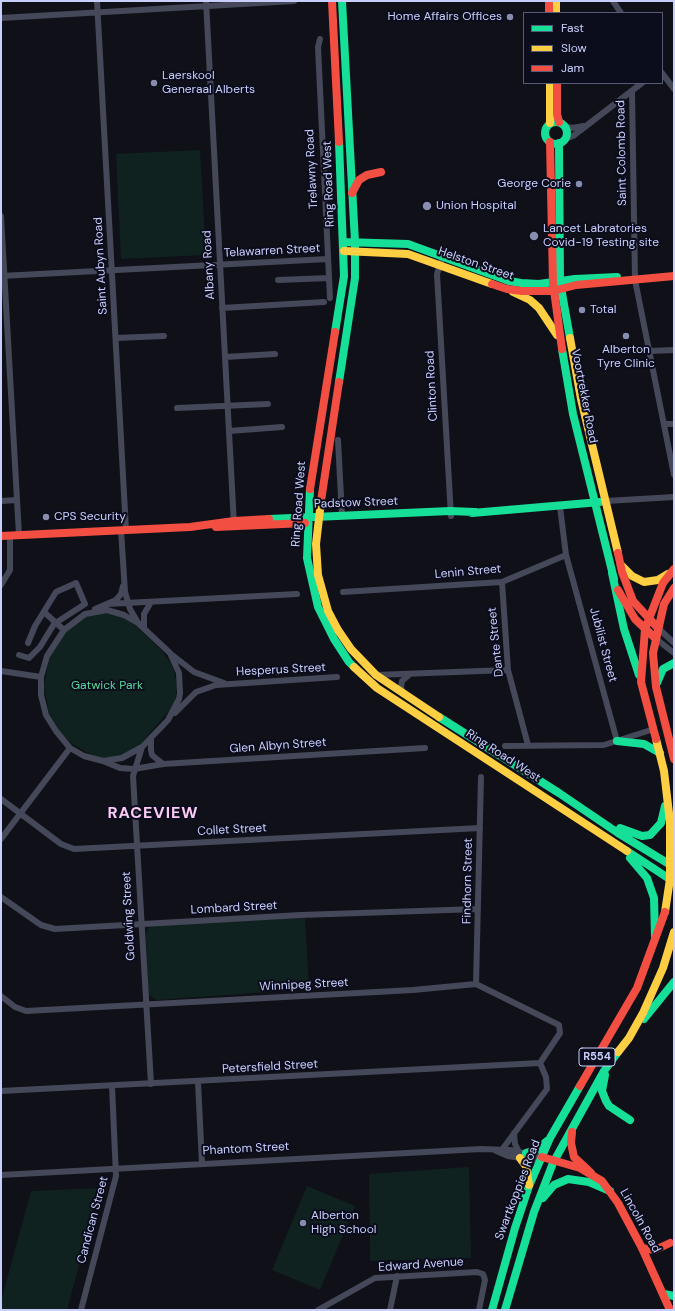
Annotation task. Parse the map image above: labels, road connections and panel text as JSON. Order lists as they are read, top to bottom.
{
  "streets": {
    "main road": [
      "Ring Road West",
      "Helston Street",
      "Voortrekker Road",
      "Padstow Street",
      "R554",
      "Phantom Street",
      "Swartkoppies Road",
      "Lincoln Road"
    ],
    "street": [
      "Saint Colomb Road",
      "Trelawny Road",
      "Telawarren Street",
      "Albany Road",
      "Saint Aubyn Road",
      "Clinton Road",
      "Lenin Street",
      "Dante Street",
      "Jubilist Street",
      "Hesperus Street",
      "Glen Albyn Street",
      "Collet Street",
      "Findhorn Street",
      "Lombard Street",
      "Goldwing Street",
      "Winnipeg Street",
      "Petersfield Street",
      "Candican Street",
      "Edward Avenue"
    ]
  },
  "crossings": [
    ["Saint Colomb Road", "Helston Street"],
    ["Trelawny Road", "Telawarren Street"],
    ["Ring Road West", "Helston Street"],
    ["Ring Road West", "Padstow Street"],
    ["Ring Road West", "Swartkoppies Road"],
    ["Telawarren Street", "Albany Road"],
    ["Telawarren Street", "Saint Aubyn Road"],
    ["Helston Street", "Clinton Road"],
    ["Helston Street", "Voortrekker Road"],
    ["Albany Road", "Padstow Street"],
    ["Saint Aubyn Road", "Padstow Street"],
    ["Clinton Road", "Padstow Street"],
    ["Voortrekker Road", "Padstow Street"],
    ["Voortrekker Road", "Swartkoppies Road"],
    ["Lenin Street", "Dante Street"],
    ["Lenin Street", "Jubilist Street"],
    ["Hesperus Street", "Glen Albyn Street"],
    ["Hesperus Street", "Goldwing Street"],
    ["Glen Albyn Street", "Goldwing Street"],
    ["Collet Street", "Findhorn Street"],
    ["Collet Street", "Goldwing Street"],
    ["Findhorn Street", "Lombard Street"],
    ["Findhorn Street", "Winnipeg Street"],
    ["Lombard Street", "Goldwing Street"],
    ["Goldwing Street", "Winnipeg Street"],
    ["Goldwing Street", "Petersfield Street"],
    ["Petersfield Street", "Candican Street"],
    ["Phantom Street", "Swartkoppies Road"],
    ["Phantom Street", "Candican Street"],
    ["Phantom Street", "Lincoln Road"]
  ],
  "districts": ["RACEVIEW"],
  "parks": ["Gatwick Park"],
  "places": [
    "Home Affairs Offices",
    "Laerskool Generaal Alberts",
    "George Corie",
    "Union Hospital",
    "Lancet Labratories Covid-19 Testing site",
    "Total",
    "Alberton Tyre Clinic",
    "CPS Security",
    "Alberton High School"
  ],
  "legend": ["Fast", "Slow", "Jam"]
}
